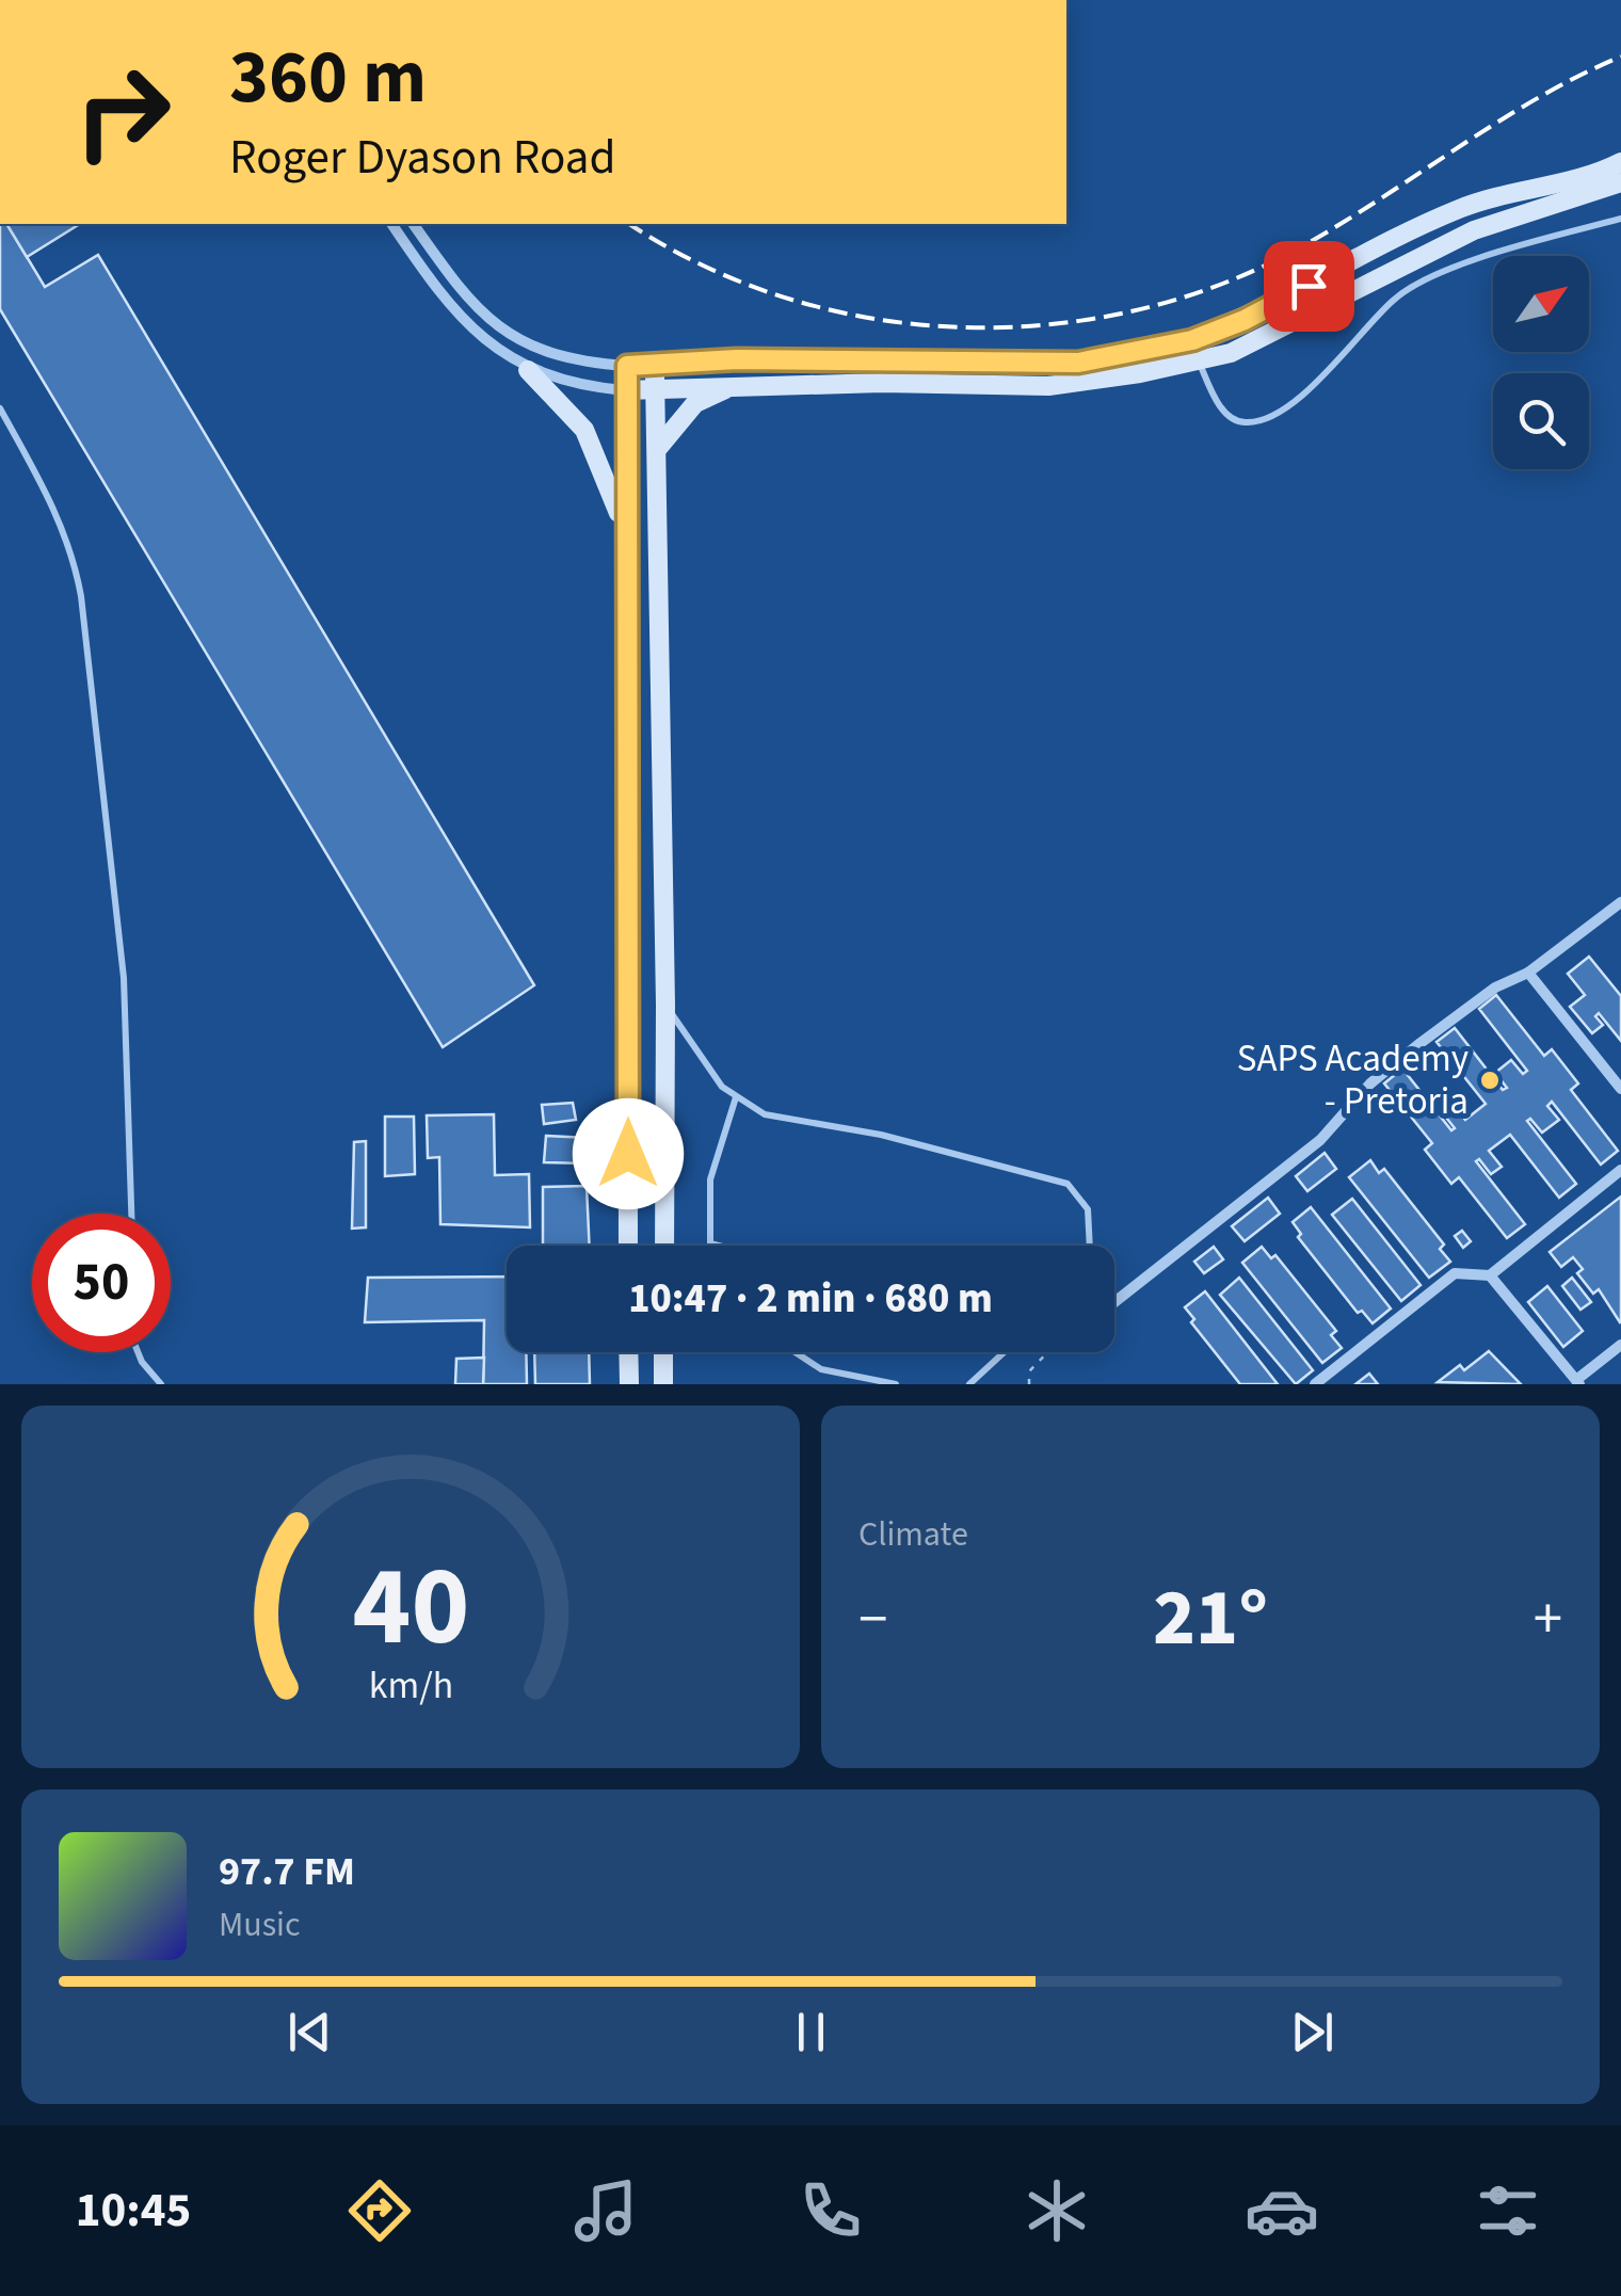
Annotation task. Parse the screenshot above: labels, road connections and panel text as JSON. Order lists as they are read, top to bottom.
{
  "places": ["SAPS Academy - Pretoria"],
  "north": "top right",
  "page": {
    "turn": ["360 m", "Roger Dyason Road"],
    "limit": "50",
    "trip": "10:47 · 2 min · 680 m",
    "tile": "Climate",
    "heat": ["−", "21°", "+"],
    "song": ["97.7 FM", "Music"],
    "tabs": "10:45",
    "gauge": ["40", "km/h"]
  }
}
